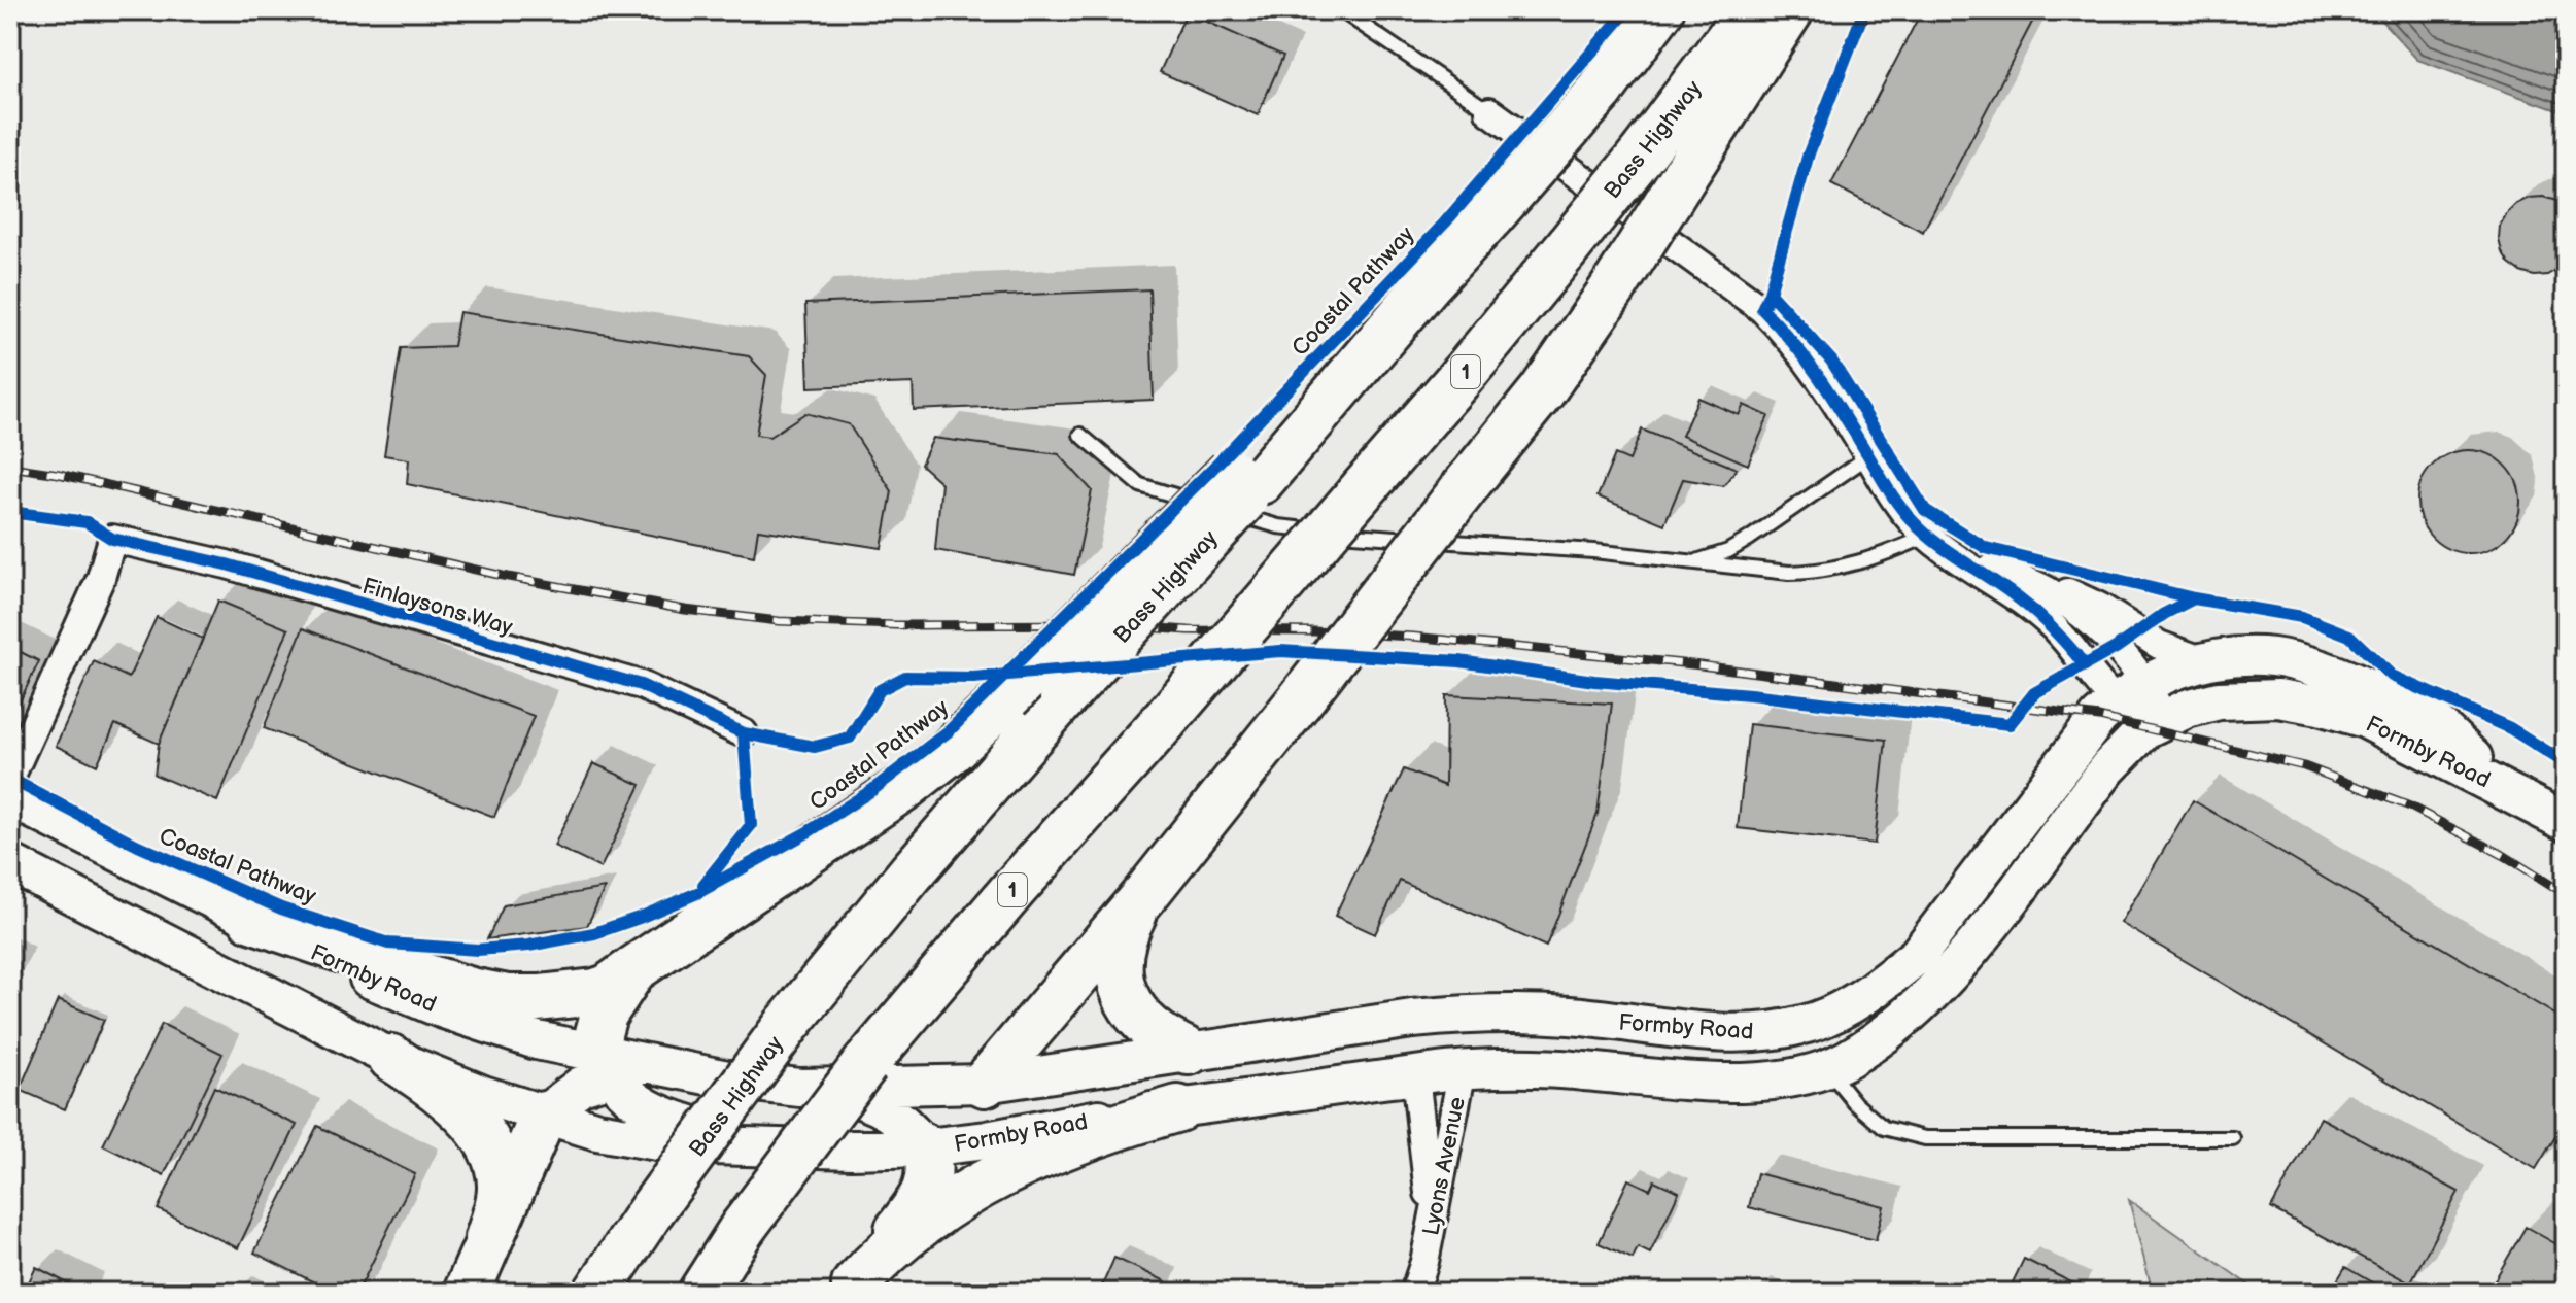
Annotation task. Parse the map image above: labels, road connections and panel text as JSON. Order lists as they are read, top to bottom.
{
  "streets": {
    "highway": ["Bass Highway", "1"],
    "main road": ["Formby Road"],
    "street": ["Finlaysons Way", "Lyons Avenue"],
    "cycle path": ["Coastal Pathway"]
  },
  "crossings": [
    ["Formby Road", "Lyons Avenue"]
  ]
}
